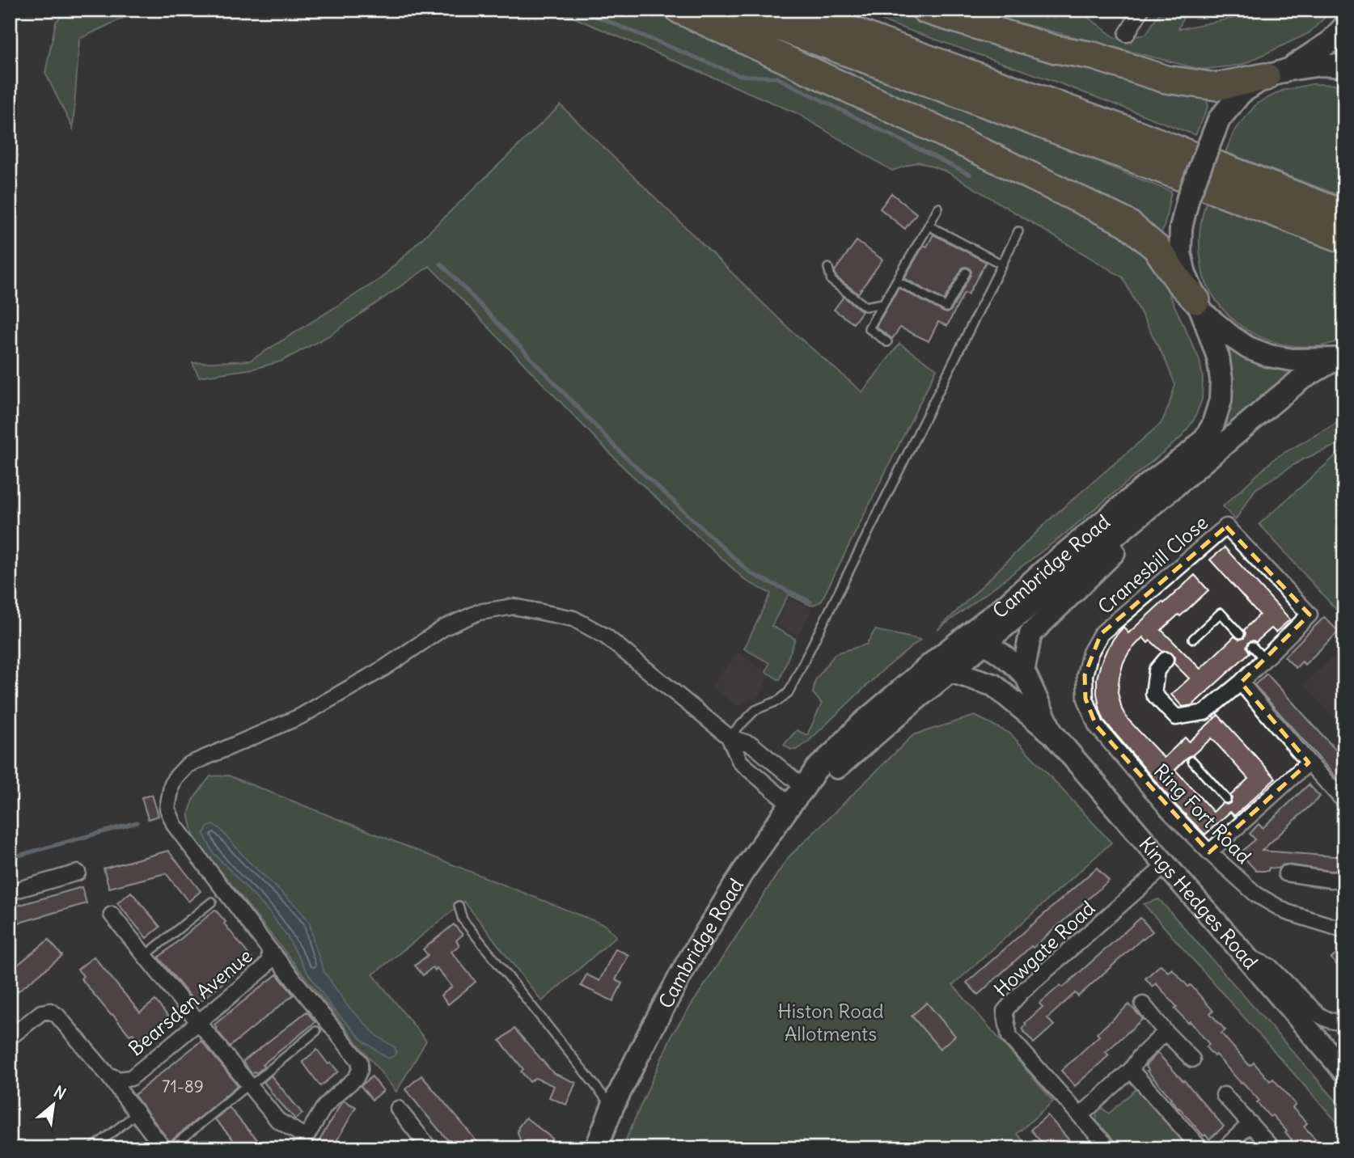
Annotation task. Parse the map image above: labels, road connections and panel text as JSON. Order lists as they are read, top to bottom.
{
  "streets": {
    "main road": ["Cambridge Road", "Kings Hedges Road"],
    "street": [
      "Cranesbill Close",
      "Ring Fort Road",
      "Howgate Road",
      "Bearsden Avenue"
    ]
  },
  "crossings": [
    ["Cranesbill Close", "Ring Fort Road"],
    ["Cambridge Road", "Kings Hedges Road"],
    ["Kings Hedges Road", "Howgate Road"]
  ],
  "parks": ["Histon Road Allotments"],
  "house_numbers": ["71-89"],
  "north": "top right"
}
